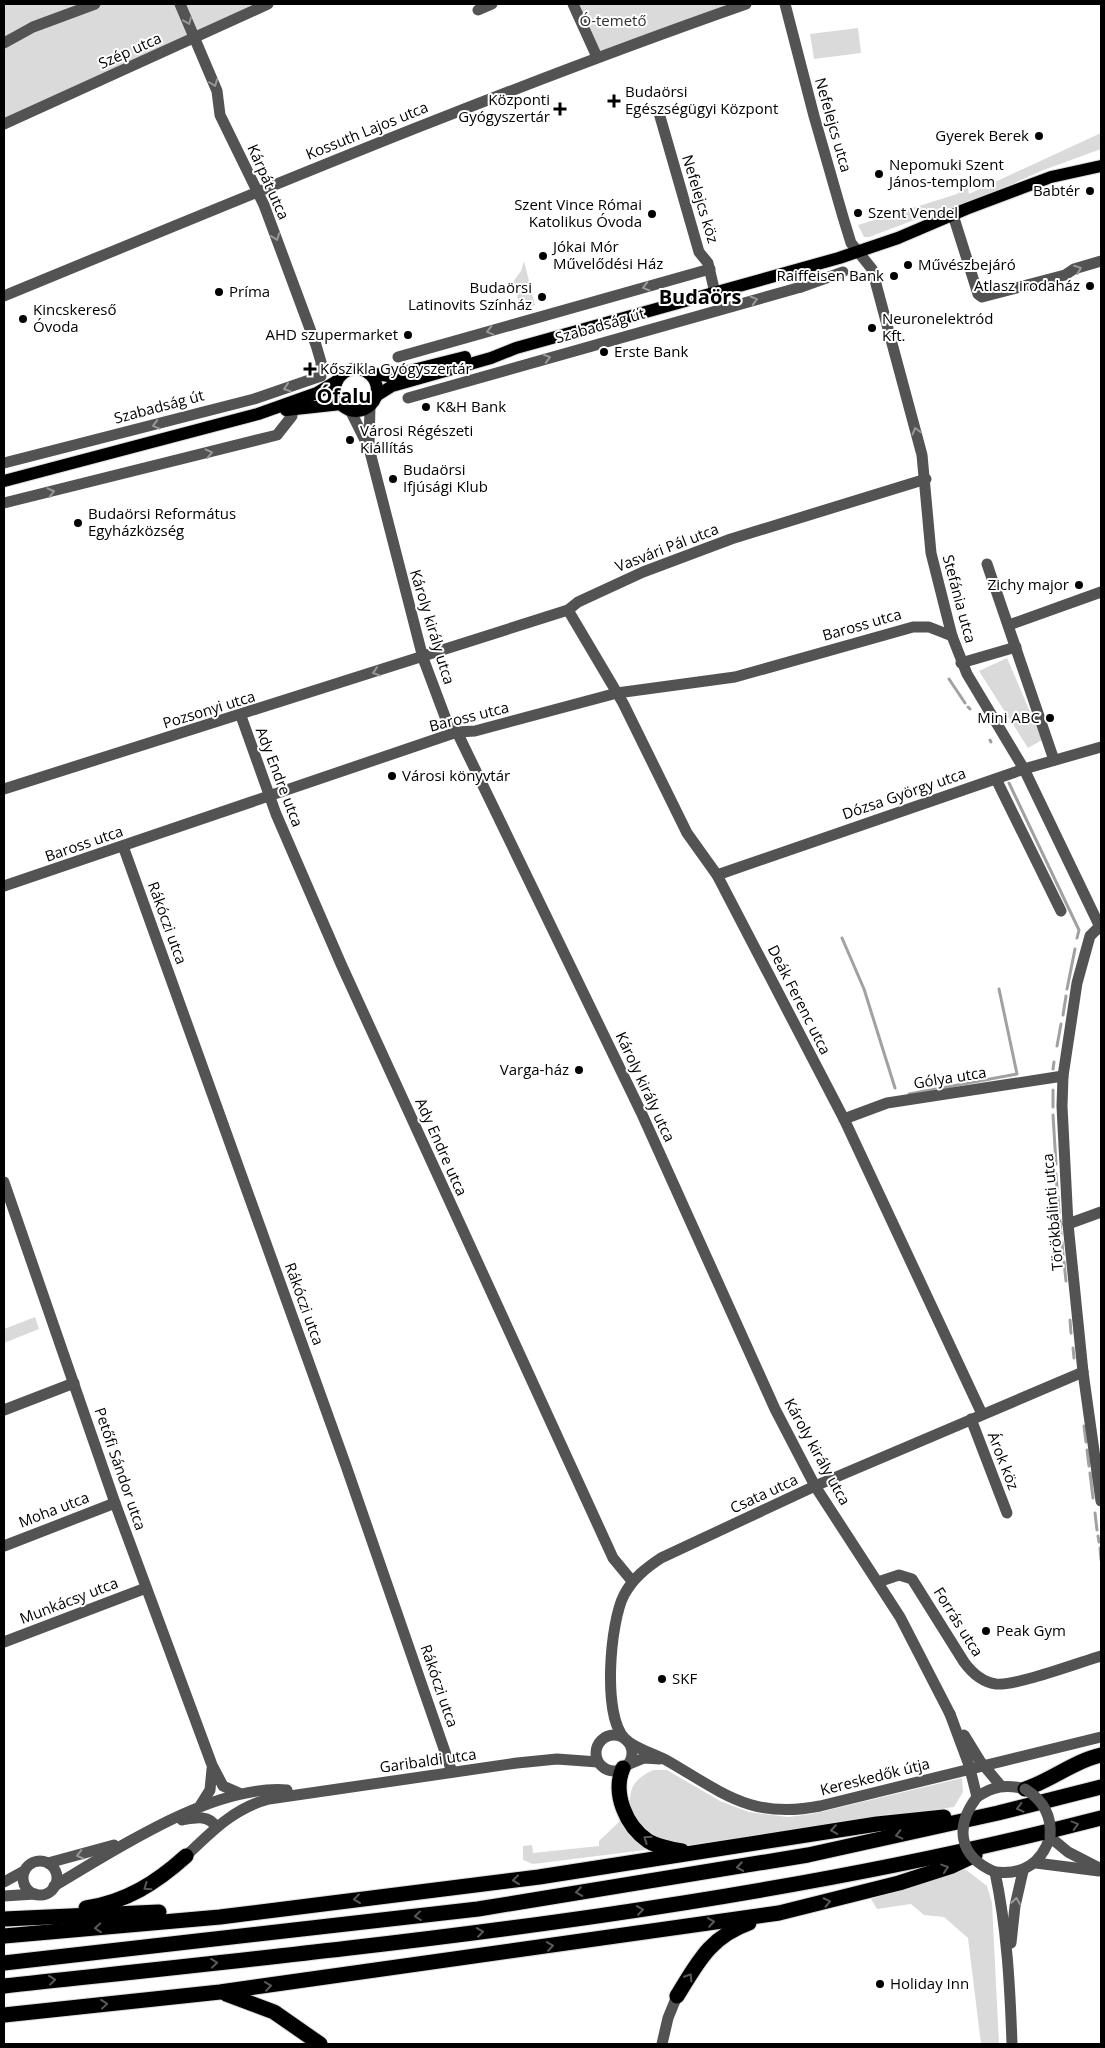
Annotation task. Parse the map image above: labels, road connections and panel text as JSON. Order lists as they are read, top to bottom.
{
  "streets": {
    "main road": ["Szabadság út"],
    "street": [
      "Szép utca",
      "Nefelejcs utca",
      "Kossuth Lajos utca",
      "Kárpát utca",
      "Nefelejcs köz",
      "Vasvári Pál utca",
      "Stefánia utca",
      "Baross utca",
      "Károly király utca",
      "Pozsonyi utca",
      "Ady Endre utca",
      "Dózsa György utca",
      "Rákóczi utca",
      "Deák Ferenc utca",
      "Gólya utca",
      "Törökbálinti utca",
      "Árok köz",
      "Petőfi Sándor utca",
      "Csata utca",
      "Moha utca",
      "Munkácsy utca",
      "Forrás utca",
      "Garibaldi utca",
      "Kereskedők útja"
    ]
  },
  "crossings": [
    ["Szép utca", "Kárpát utca"],
    ["Nefelejcs utca", "Szabadság út"],
    ["Nefelejcs utca", "Stefánia utca"],
    ["Kossuth Lajos utca", "Kárpát utca"],
    ["Kárpát utca", "Szabadság út"],
    ["Nefelejcs köz", "Szabadság út"],
    ["Szabadság út", "Stefánia utca"],
    ["Szabadság út", "Károly király utca"],
    ["Vasvári Pál utca", "Stefánia utca"],
    ["Vasvári Pál utca", "Károly király utca"],
    ["Vasvári Pál utca", "Pozsonyi utca"],
    ["Vasvári Pál utca", "Deák Ferenc utca"],
    ["Stefánia utca", "Baross utca"],
    ["Stefánia utca", "Dózsa György utca"],
    ["Stefánia utca", "Törökbálinti utca"],
    ["Baross utca", "Károly király utca"],
    ["Baross utca", "Ady Endre utca"],
    ["Baross utca", "Rákóczi utca"],
    ["Baross utca", "Deák Ferenc utca"],
    ["Károly király utca", "Pozsonyi utca"],
    ["Károly király utca", "Csata utca"],
    ["Károly király utca", "Forrás utca"],
    ["Pozsonyi utca", "Ady Endre utca"],
    ["Ady Endre utca", "Csata utca"],
    ["Dózsa György utca", "Deák Ferenc utca"],
    ["Rákóczi utca", "Garibaldi utca"],
    ["Deák Ferenc utca", "Gólya utca"],
    ["Deák Ferenc utca", "Árok köz"],
    ["Deák Ferenc utca", "Csata utca"],
    ["Gólya utca", "Törökbálinti utca"],
    ["Törökbálinti utca", "Csata utca"],
    ["Árok köz", "Csata utca"],
    ["Petőfi Sándor utca", "Moha utca"],
    ["Petőfi Sándor utca", "Munkácsy utca"],
    ["Petőfi Sándor utca", "Garibaldi utca"],
    ["Csata utca", "Garibaldi utca"],
    ["Csata utca", "Kereskedők útja"],
    ["Garibaldi utca", "Kereskedők útja"]
  ],
  "one_way": ["Kárpát utca", "Pozsonyi utca"],
  "districts": ["Budaörs", "Ófalu"],
  "parks": ["Ó-temető"],
  "places": {
    "health": ["Budaörsi Egészségügyi Központ", "Központi Gyógyszertár", "Kőszikla Gyógyszertár"],
    "other": [
      "Gyerek Berek",
      "Nepomuki Szent János-templom",
      "Babtér",
      "Szent Vendel",
      "Szent Vince Római Katolikus Óvoda",
      "Jókai Mór Művelődési Ház",
      "Művészbejáró",
      "Raiffeisen Bank",
      "Atlasz irodaház",
      "Príma",
      "Budaörsi Latinovits Színház",
      "Kincskereső Óvoda",
      "Neuronelektród Kft.",
      "AHD szupermarket",
      "Erste Bank",
      "K&H Bank",
      "Városi Régészeti Kiállítás",
      "Budaörsi Ifjúsági Klub",
      "Budaörsi Református Egyházközség",
      "Zichy major",
      "Mini ABC",
      "Városi könyvtár",
      "Varga-ház",
      "Peak Gym",
      "SKF",
      "Holiday Inn"
    ]
  }
}
